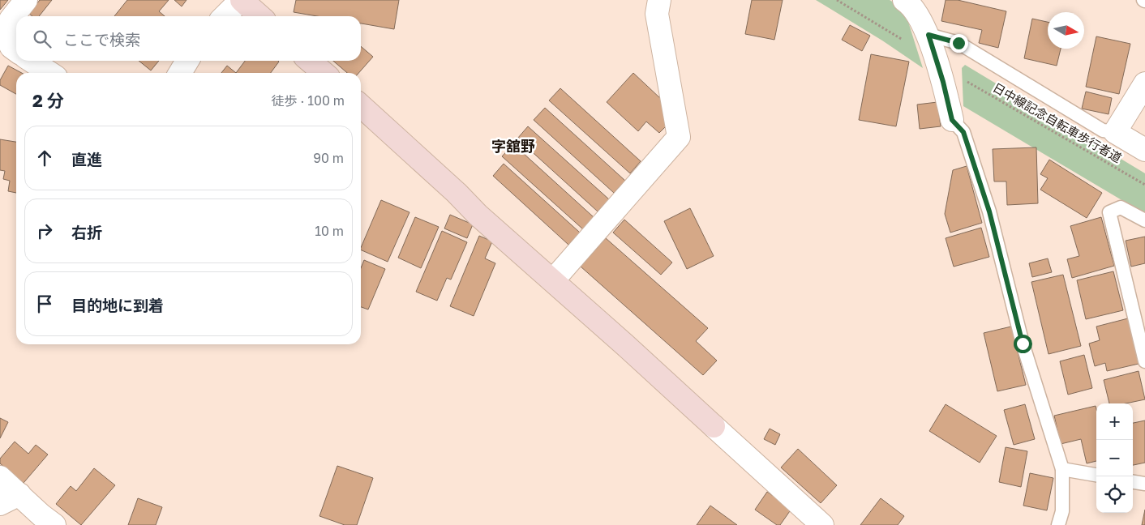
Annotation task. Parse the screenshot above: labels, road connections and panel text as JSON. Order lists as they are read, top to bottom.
{
  "streets": {
    "path": ["日中線記念自転車歩行者道"]
  },
  "districts": ["字舘野"],
  "north": "right",
  "page": {
    "search": "ここで検索",
    "heading": ["2 分", "徒歩 · 100 m"],
    "list": [
      ["直進", "90 m"],
      ["右折", "10 m"],
      "目的地に到着"
    ],
    "map_buttons": ["+", "−"]
  }
}
